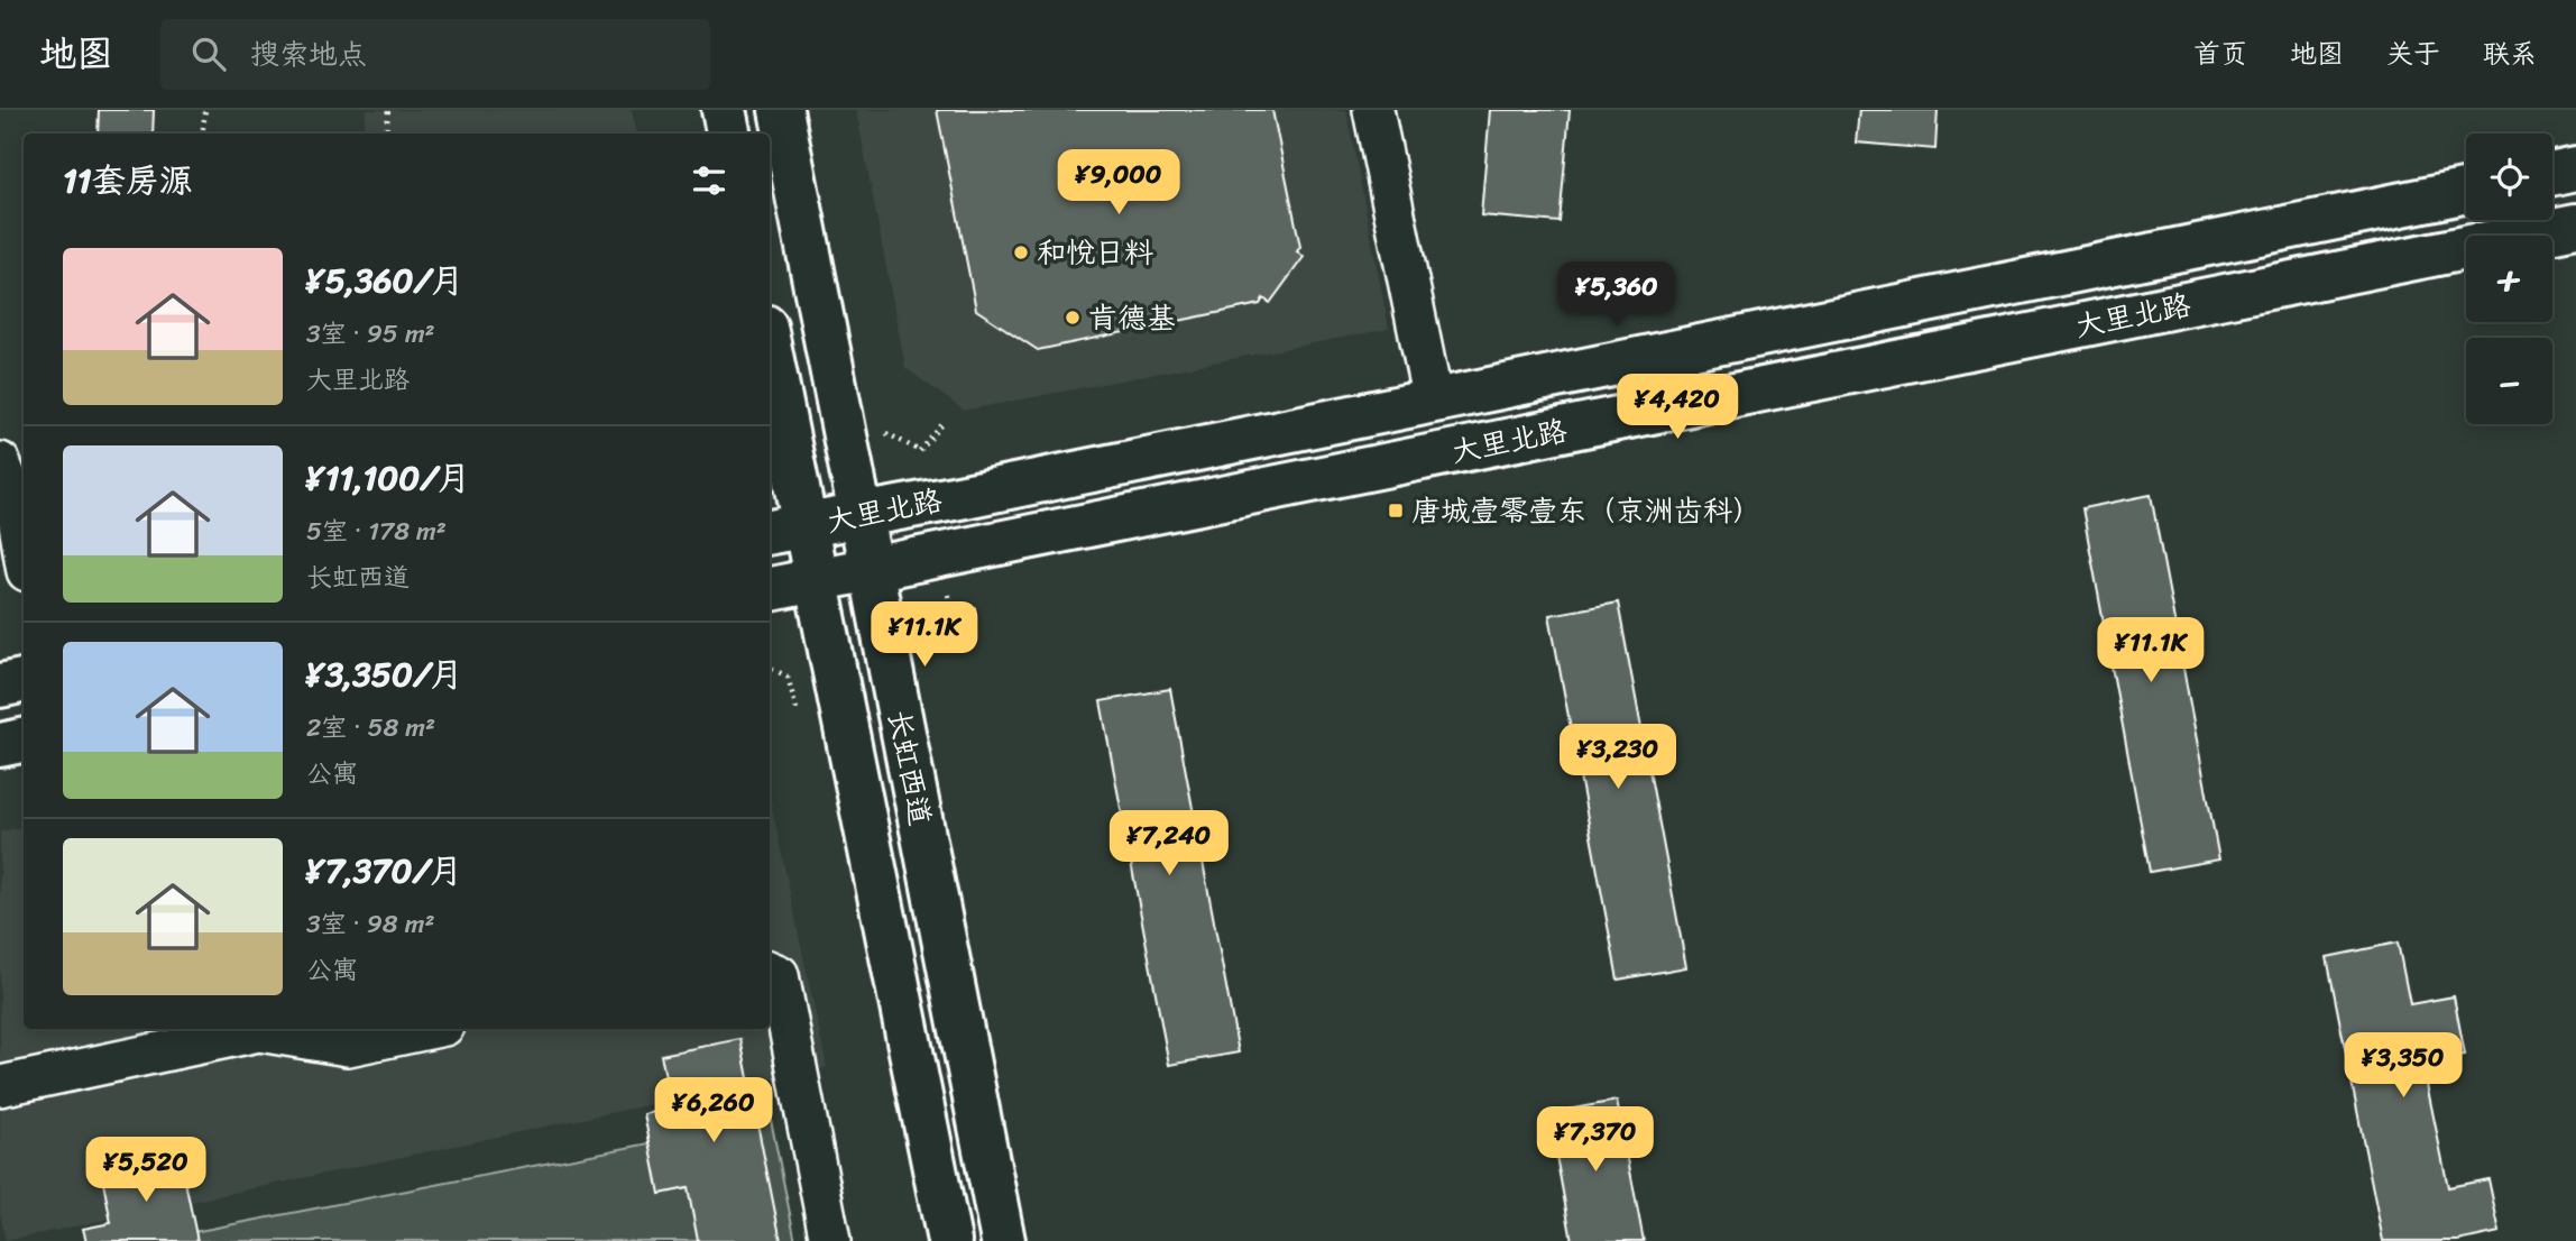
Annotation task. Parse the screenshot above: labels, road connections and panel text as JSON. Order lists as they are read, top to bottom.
{
  "streets": {
    "main road": ["大里北路", "长虹西道"]
  },
  "crossings": [
    ["大里北路", "长虹西道"]
  ],
  "places": {
    "other": ["和悦日料", "肯德基"],
    "transit": ["唐城壹零壹东（京洲齿科）"]
  },
  "page": {
    "header": "地图",
    "search": "搜索地点",
    "nav": [
      "首页",
      "地图",
      "关于",
      "联系"
    ],
    "map_buttons": ["+", "−"],
    "heading": "11套房源",
    "price": [
      "¥9,000",
      "¥5,360",
      "¥4,420",
      "¥11.1K",
      "¥11.1K",
      "¥3,230",
      "¥7,240",
      "¥3,350",
      "¥6,260",
      "¥7,370",
      "¥5,520"
    ],
    "list": [
      {
        "name": "¥5,360/月",
        "note": "3室 · 95 m² · 大里北路"
      },
      {
        "name": "¥11,100/月",
        "note": "5室 · 178 m² · 长虹西道"
      },
      {
        "name": "¥3,350/月",
        "note": "2室 · 58 m² · 公寓"
      },
      {
        "name": "¥7,370/月",
        "note": "3室 · 98 m² · 公寓"
      }
    ]
  }
}
